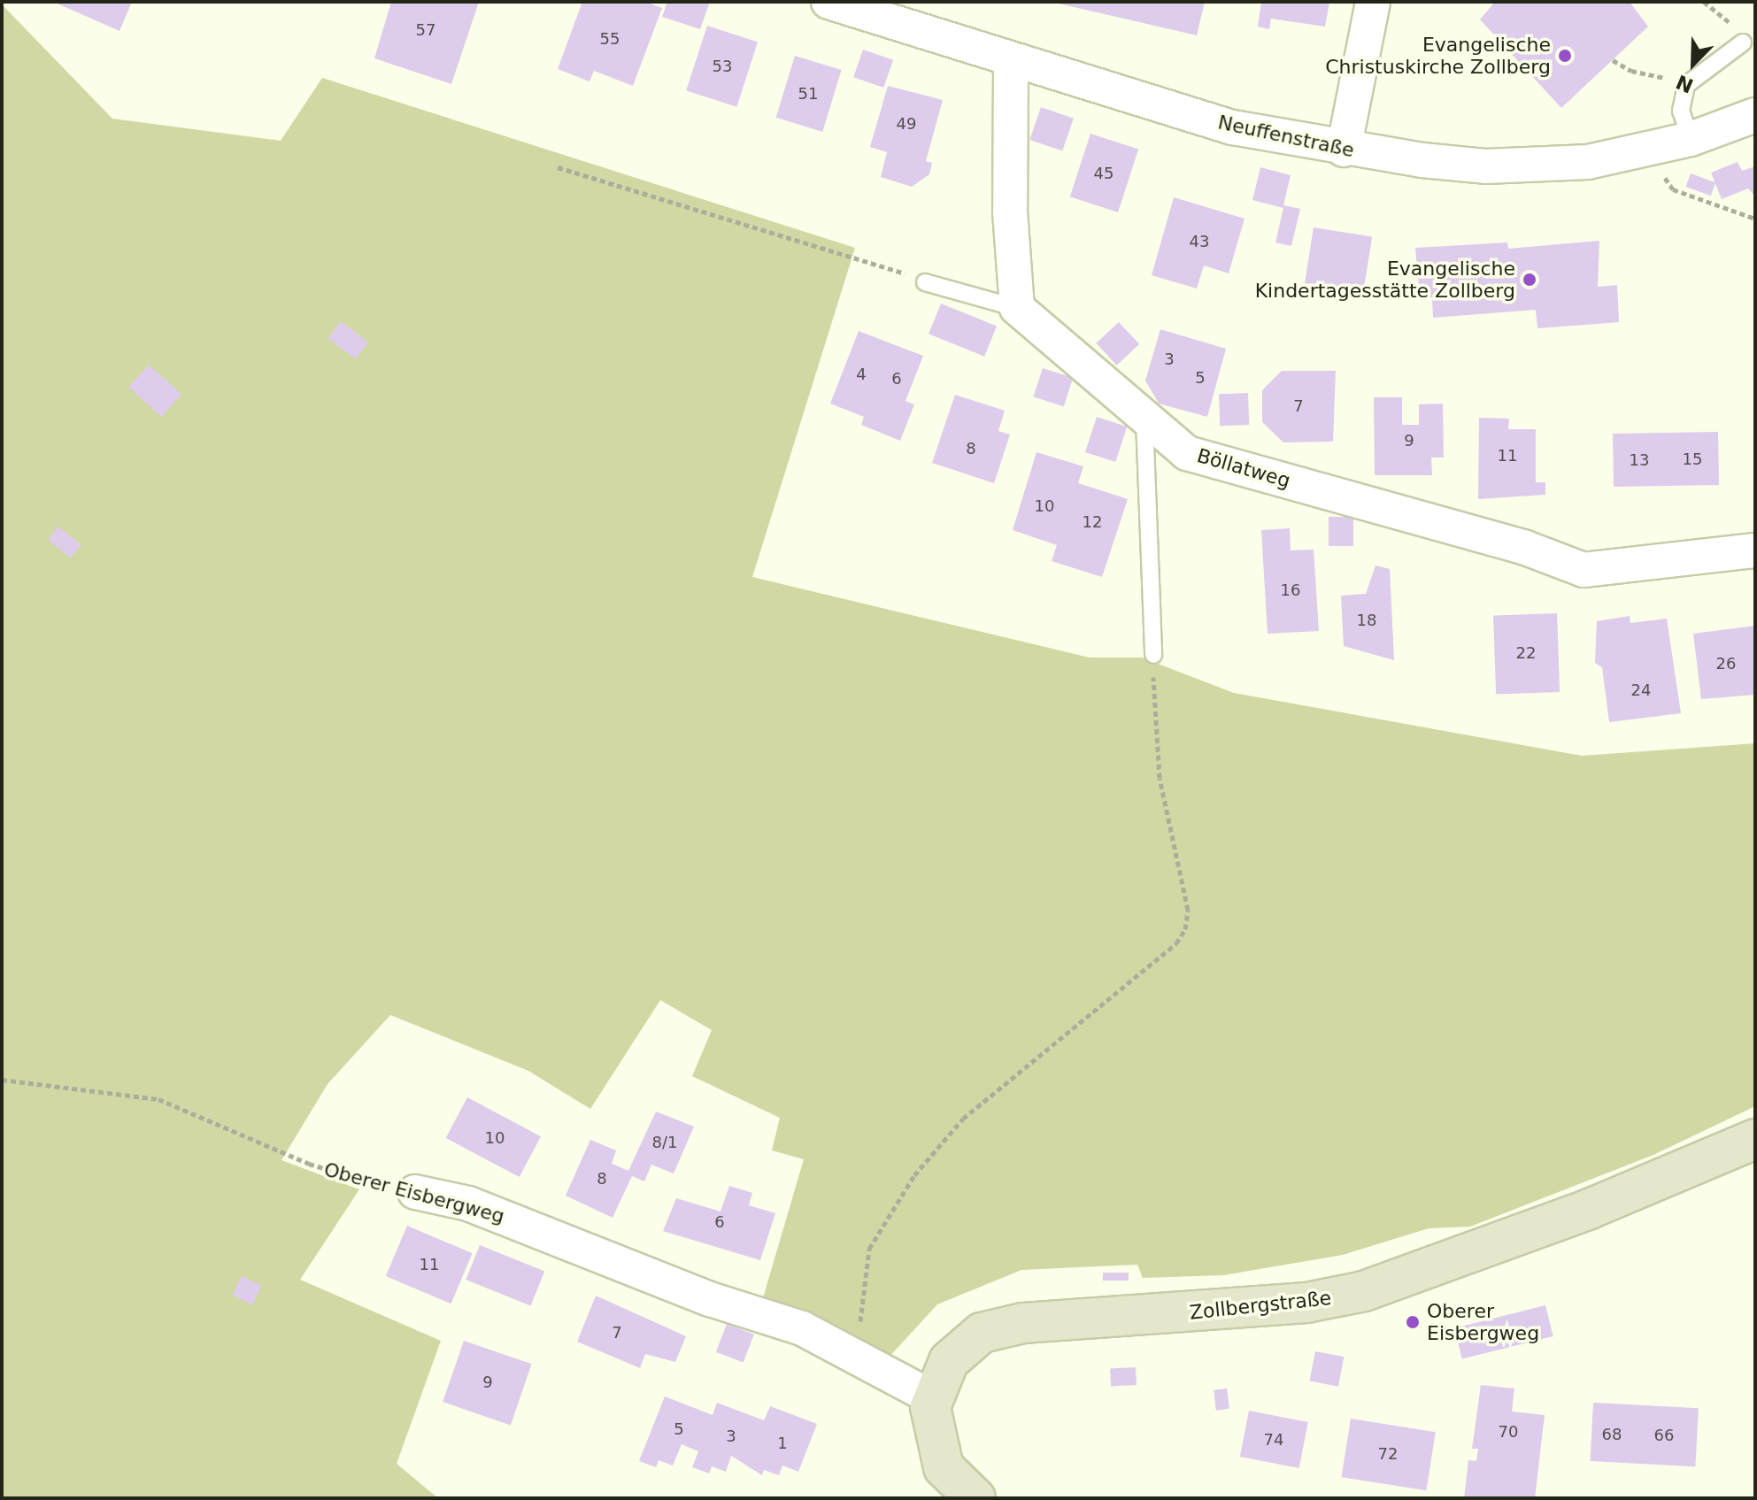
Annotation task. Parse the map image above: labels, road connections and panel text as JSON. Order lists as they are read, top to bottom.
{
  "streets": {
    "main road": ["Zollbergstraße"],
    "street": ["Neuffenstraße", "Böllatweg", "Oberer Eisbergweg"]
  },
  "crossings": [
    ["Oberer Eisbergweg", "Zollbergstraße"]
  ],
  "places": ["Evangelische Christuskirche Zollberg", "Evangelische Kindertagesstätte Zollberg", "Oberer Eisbergweg"],
  "house_numbers": [
    "57",
    "55",
    "53",
    "51",
    "49",
    "45",
    "43",
    "3",
    "4",
    "5",
    "6",
    "7",
    "9",
    "8",
    "11",
    "15",
    "13",
    "10",
    "12",
    "16",
    "18",
    "22",
    "26",
    "24",
    "10",
    "8/1",
    "8",
    "6",
    "11",
    "7",
    "9",
    "5",
    "70",
    "68",
    "66",
    "3",
    "74",
    "1",
    "72"
  ],
  "north": "bottom left"
}
